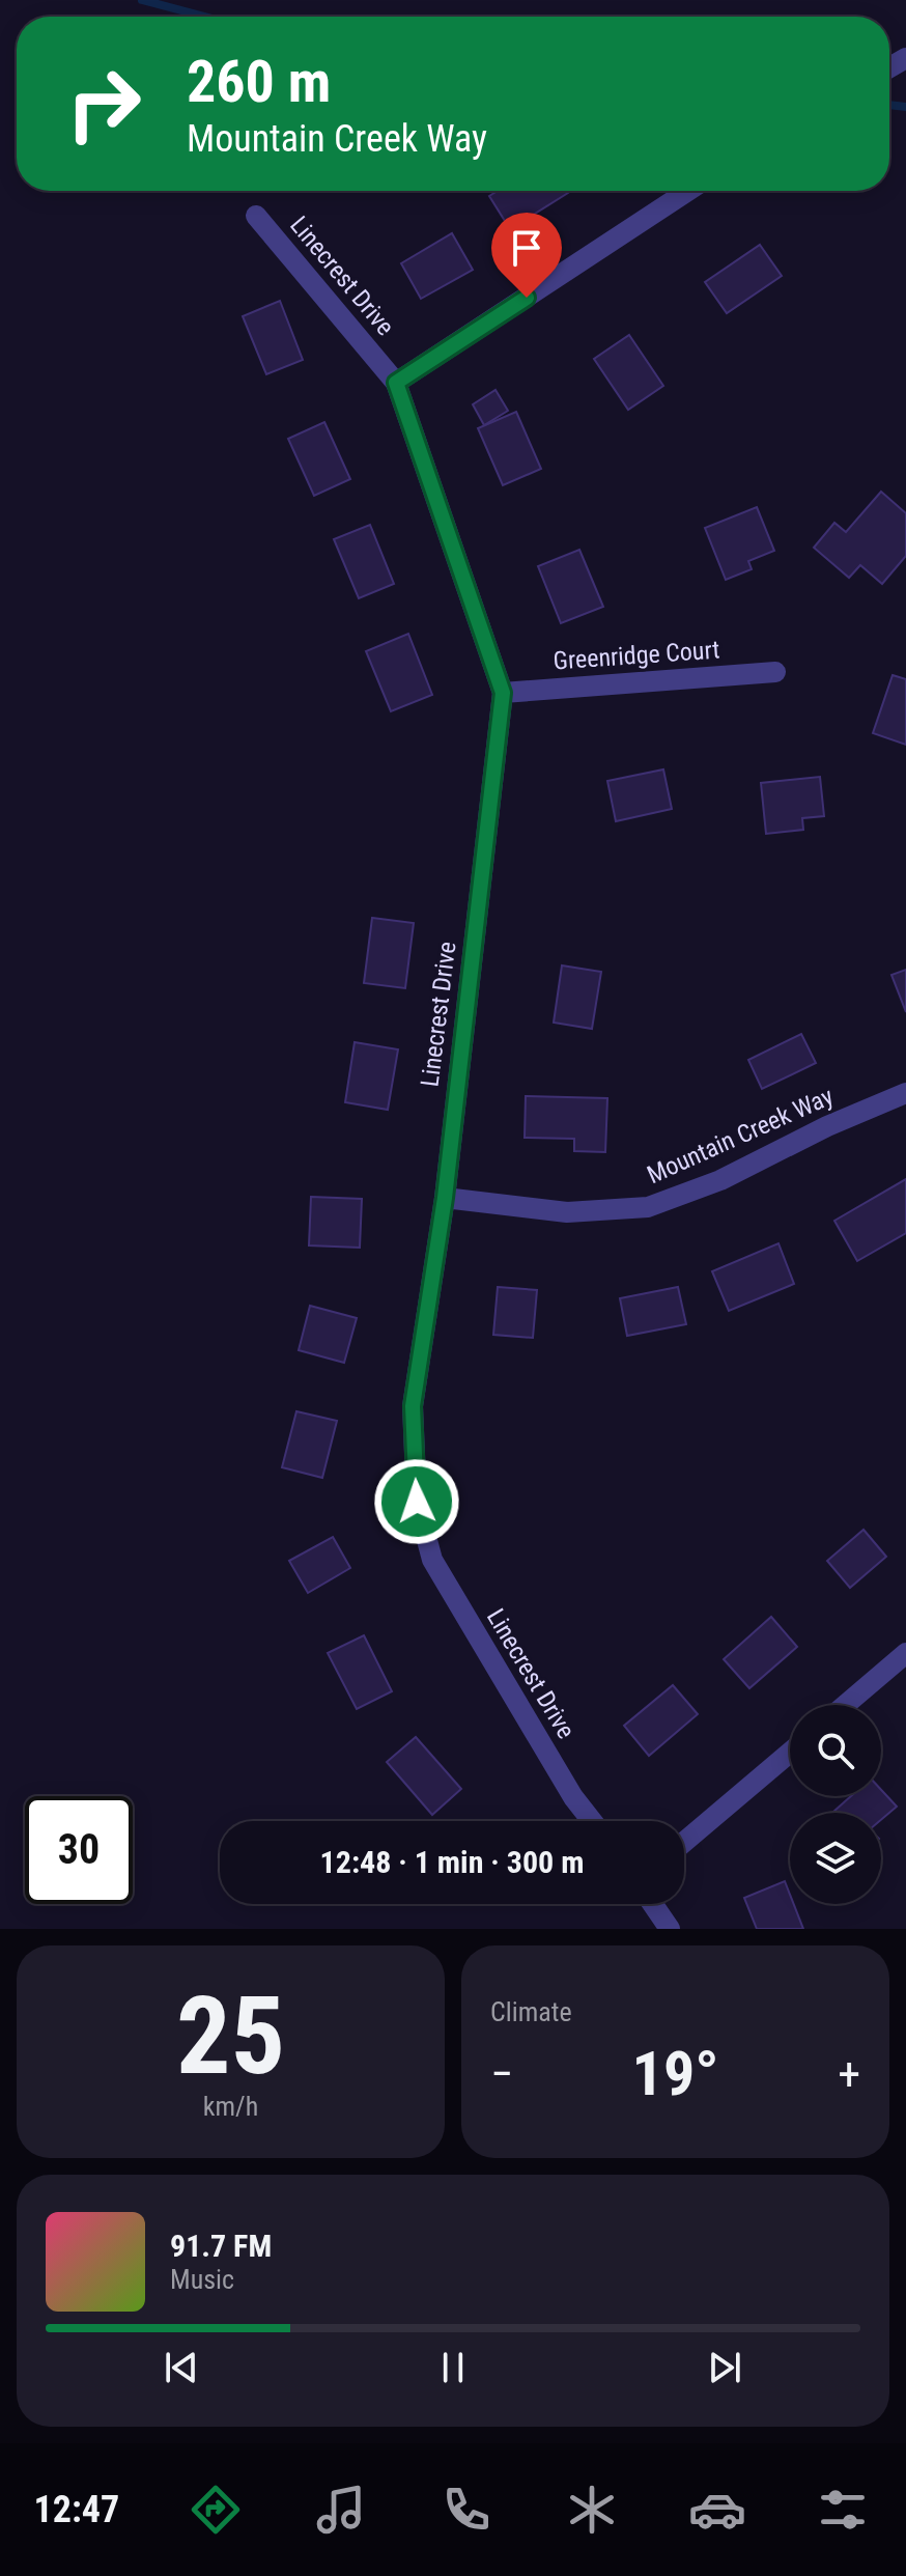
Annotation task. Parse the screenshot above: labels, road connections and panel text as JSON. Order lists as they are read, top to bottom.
{
  "streets": {
    "street": ["Linecrest Drive", "Greenridge Court", "Mountain Creek Way"]
  },
  "crossings": [
    ["Linecrest Drive", "Greenridge Court"],
    ["Linecrest Drive", "Mountain Creek Way"]
  ],
  "page": {
    "turn": ["260 m", "Mountain Creek Way"],
    "limit": "30",
    "trip": "12:48 · 1 min · 300 m",
    "tile": [
      ["25", "km/h"],
      "Climate"
    ],
    "heat": ["−", "19°", "+"],
    "song": ["91.7 FM", "Music"],
    "tabs": "12:47"
  }
}
